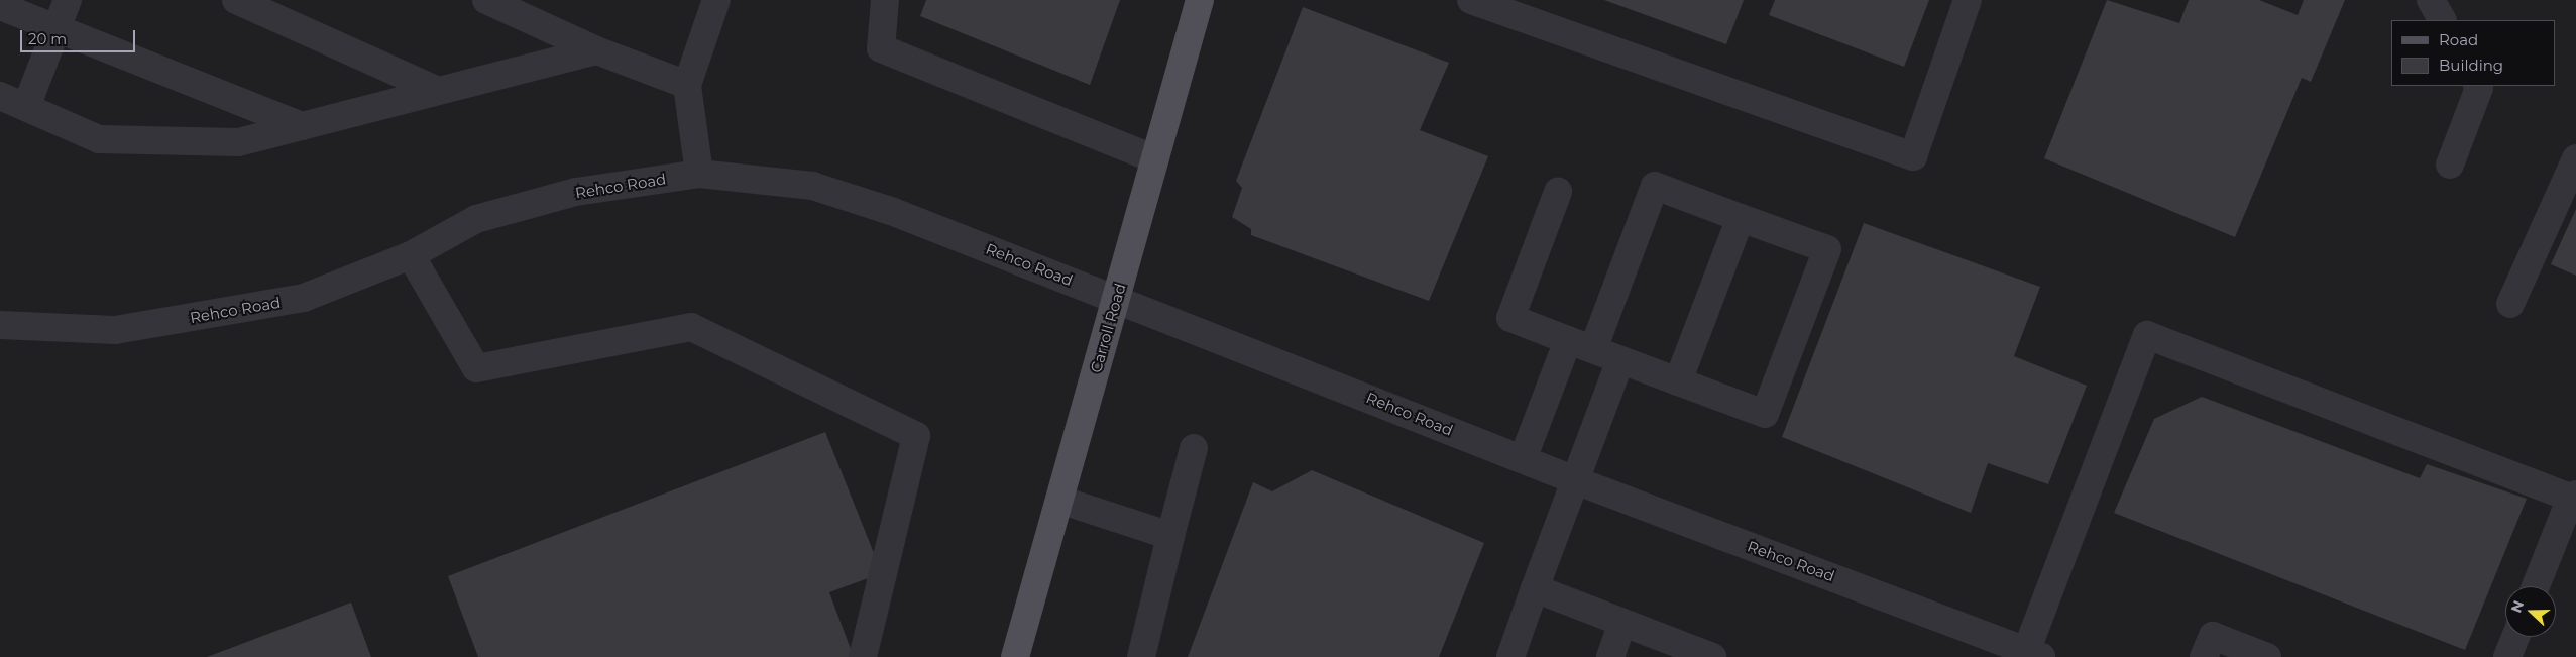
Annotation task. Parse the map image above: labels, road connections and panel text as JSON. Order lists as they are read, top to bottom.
{
  "streets": {
    "main road": ["Carroll Road"],
    "street": ["Rehco Road"]
  },
  "crossings": [
    ["Rehco Road", "Carroll Road"]
  ],
  "legend": ["Road", "Building"],
  "scale_bar": "20 m",
  "north": "left"
}
